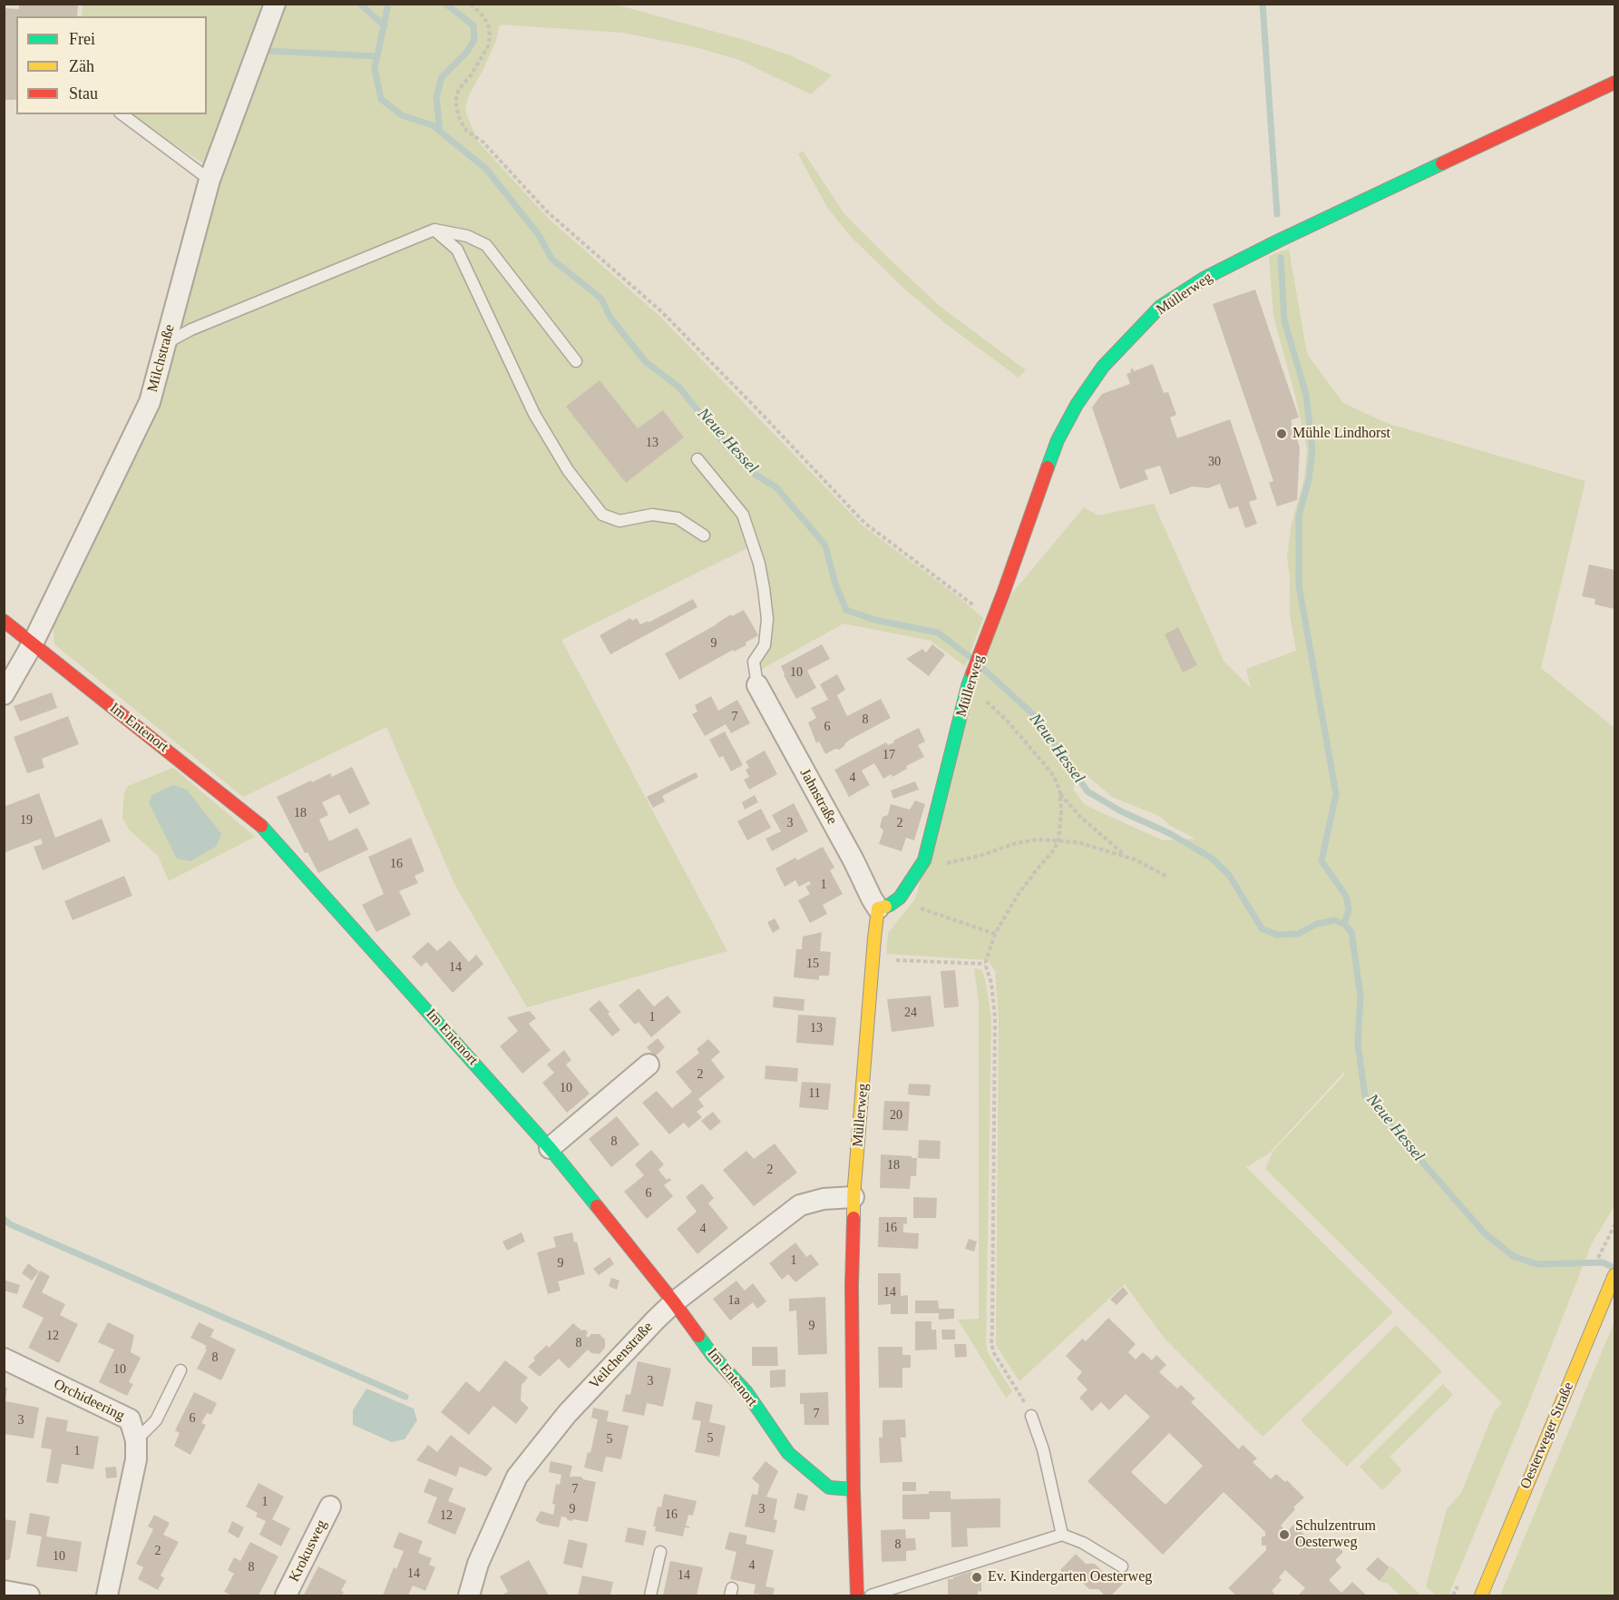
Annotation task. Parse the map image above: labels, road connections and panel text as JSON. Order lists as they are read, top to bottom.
{
  "streets": {
    "street": [
      "Müllerweg",
      "Milchstraße",
      "Im Entenort",
      "Jahnstraße",
      "Veilchenstraße",
      "Orchideering",
      "Oesterweger Straße",
      "Krokusweg"
    ]
  },
  "crossings": [
    ["Müllerweg", "Im Entenort"],
    ["Müllerweg", "Jahnstraße"],
    ["Müllerweg", "Veilchenstraße"],
    ["Milchstraße", "Im Entenort"],
    ["Im Entenort", "Veilchenstraße"]
  ],
  "water": ["Neue Hessel"],
  "places": ["Mühle Lindhorst", "Schulzentrum Oesterweg", "Ev. Kindergarten Oesterweg"],
  "house_numbers": [
    "13",
    "30",
    "9",
    "10",
    "7",
    "8",
    "6",
    "17",
    "4",
    "18",
    "19",
    "3",
    "2",
    "16",
    "1",
    "15",
    "14",
    "24",
    "1",
    "13",
    "2",
    "10",
    "11",
    "20",
    "8",
    "18",
    "2",
    "6",
    "16",
    "4",
    "1",
    "9",
    "14",
    "1a",
    "9",
    "12",
    "8",
    "8",
    "10",
    "3",
    "7",
    "6",
    "3",
    "5",
    "5",
    "1",
    "7",
    "1",
    "9",
    "3",
    "16",
    "12",
    "8",
    "2",
    "10",
    "4",
    "8",
    "14",
    "14"
  ],
  "legend": ["Frei", "Zäh", "Stau"]
}
